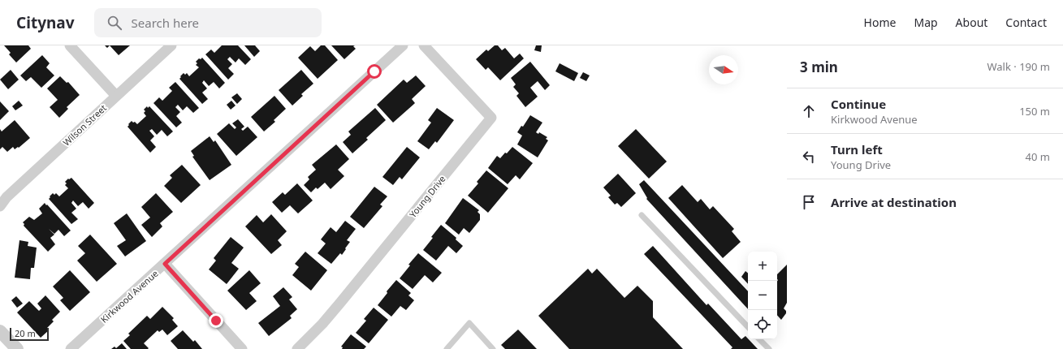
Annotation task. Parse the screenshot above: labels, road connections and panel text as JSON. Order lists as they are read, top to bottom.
{
  "streets": {
    "street": ["Wilson Street", "Young Drive", "Kirkwood Avenue"]
  },
  "scale_bar": "20 m",
  "north": "right",
  "page": {
    "header": "Citynav",
    "search": "Search here",
    "nav": [
      "Home",
      "Map",
      "About",
      "Contact"
    ],
    "heading": ["3 min", "Walk · 190 m"],
    "list": [
      ["Continue", "Kirkwood Avenue", "150 m"],
      ["Turn left", "Young Drive", "40 m"],
      "Arrive at destination"
    ],
    "map_buttons": ["+", "−"],
    "scale": "20 m"
  }
}
